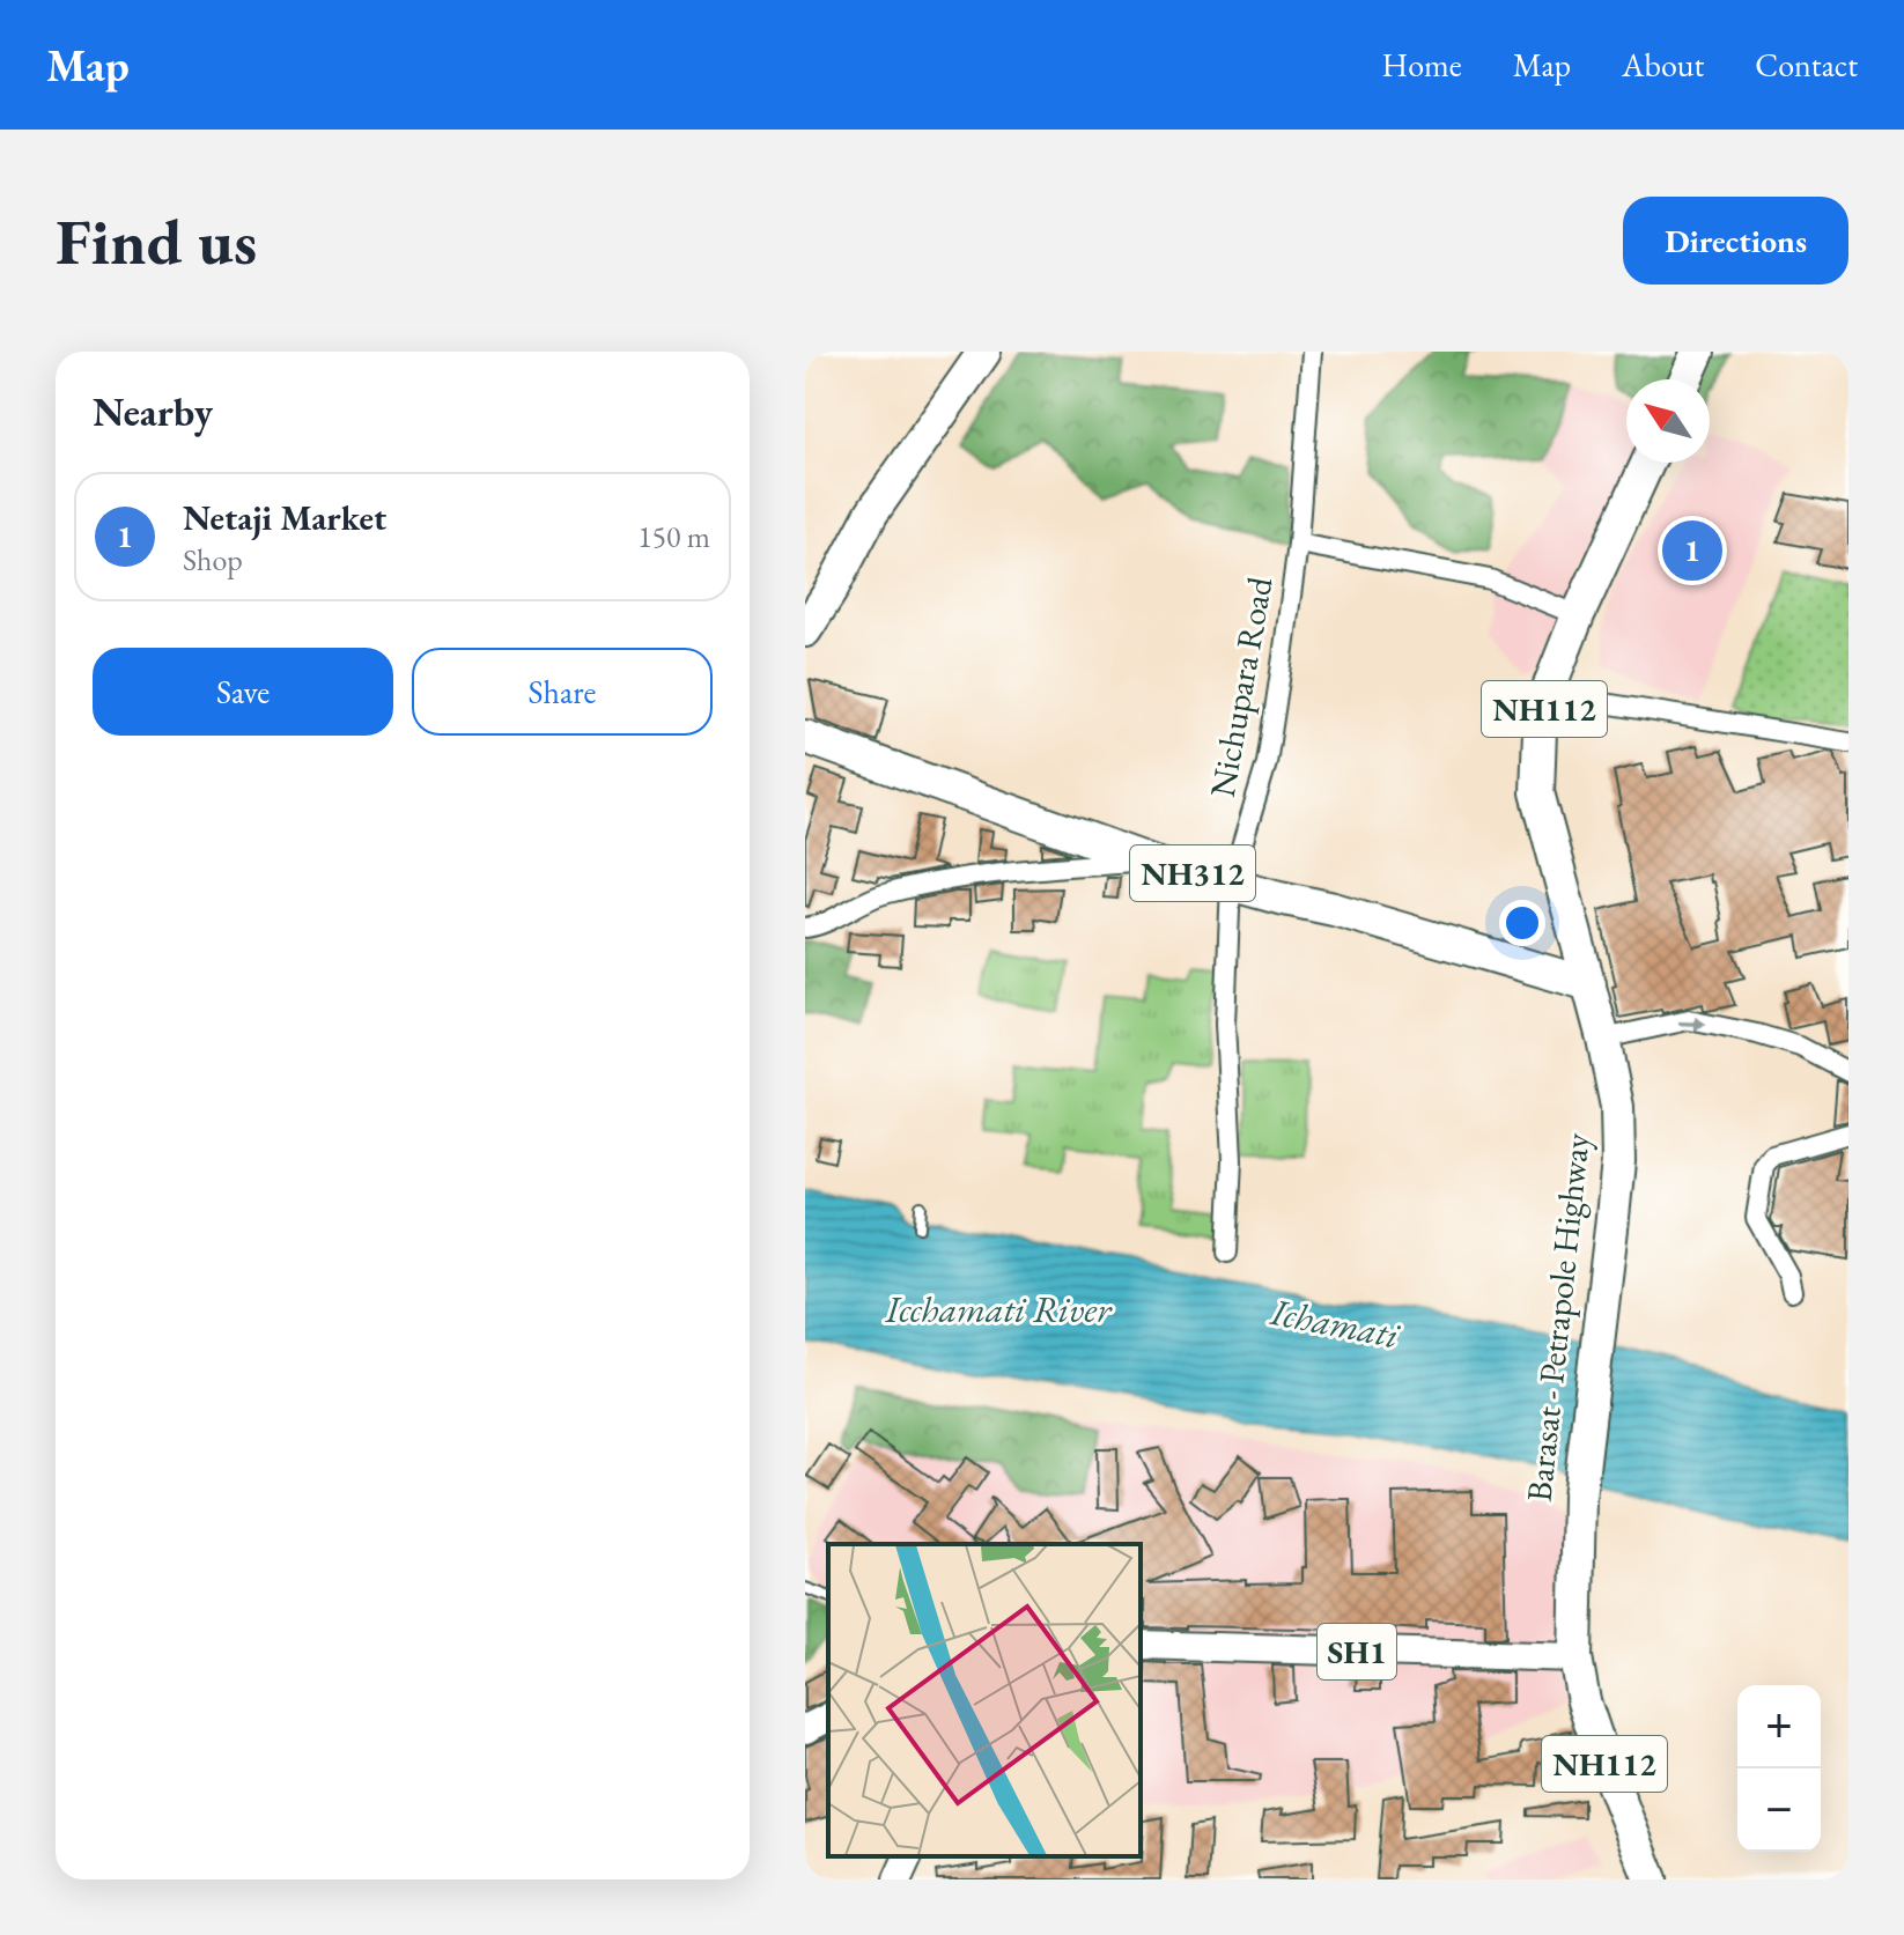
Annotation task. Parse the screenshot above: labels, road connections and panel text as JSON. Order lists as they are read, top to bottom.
{
  "streets": {
    "highway": ["NH112", "NH312", "Barasat - Petrapole Highway"],
    "main road": ["SH1"],
    "street": ["Nichupara Road"]
  },
  "crossings": [
    ["Nichupara Road", "NH312"],
    ["NH312", "Barasat - Petrapole Highway"],
    ["Barasat - Petrapole Highway", "SH1"]
  ],
  "water": ["Icchamati River", "Ichamati"],
  "north": "top left",
  "page": {
    "header": "Map",
    "nav": [
      "Home",
      "Map",
      "About",
      "Contact"
    ],
    "buttons": [
      "Directions",
      ["Save", "Share"]
    ],
    "title": "Find us",
    "heading": "Nearby",
    "list": [
      {
        "mark": "1",
        "name": "Netaji Market",
        "note": "Shop",
        "value": "150 m"
      }
    ],
    "pins": "1",
    "map_buttons": ["+", "−"]
  }
}
